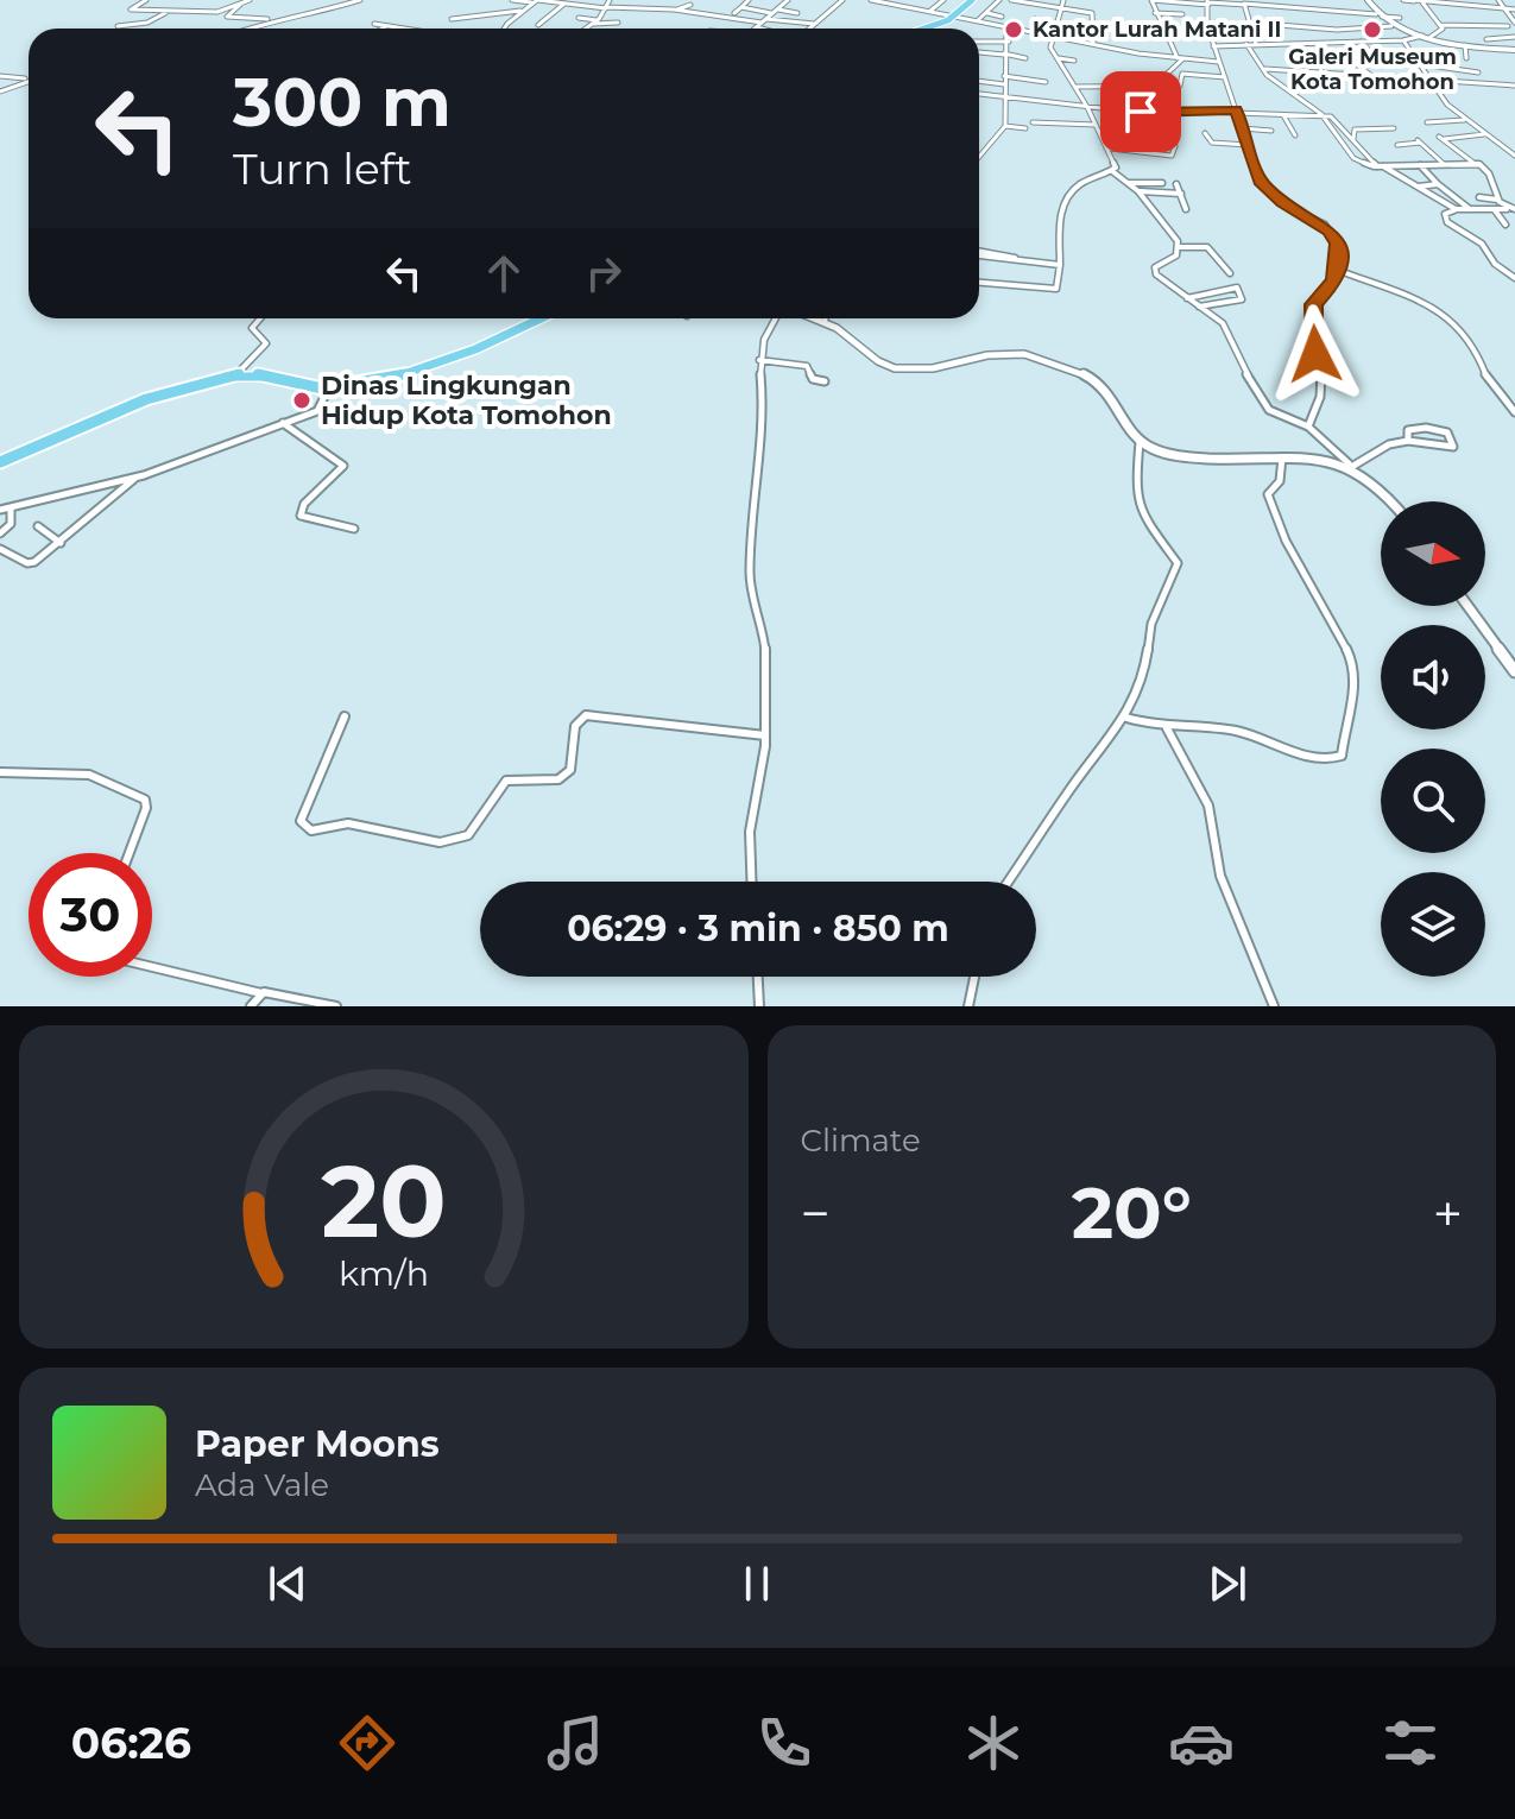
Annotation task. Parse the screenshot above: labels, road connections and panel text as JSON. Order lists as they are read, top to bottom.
{
  "places": ["Kantor Lurah Matani II", "Galeri Museum Kota Tomohon", "Dinas Lingkungan Hidup Kota Tomohon"],
  "north": "right",
  "page": {
    "turn": ["300 m", "Turn left"],
    "limit": "30",
    "trip": "06:29 · 3 min · 850 m",
    "tile": "Climate",
    "heat": ["−", "20°", "+"],
    "song": ["Paper Moons", "Ada Vale"],
    "tabs": "06:26",
    "gauge": ["20", "km/h"]
  }
}
